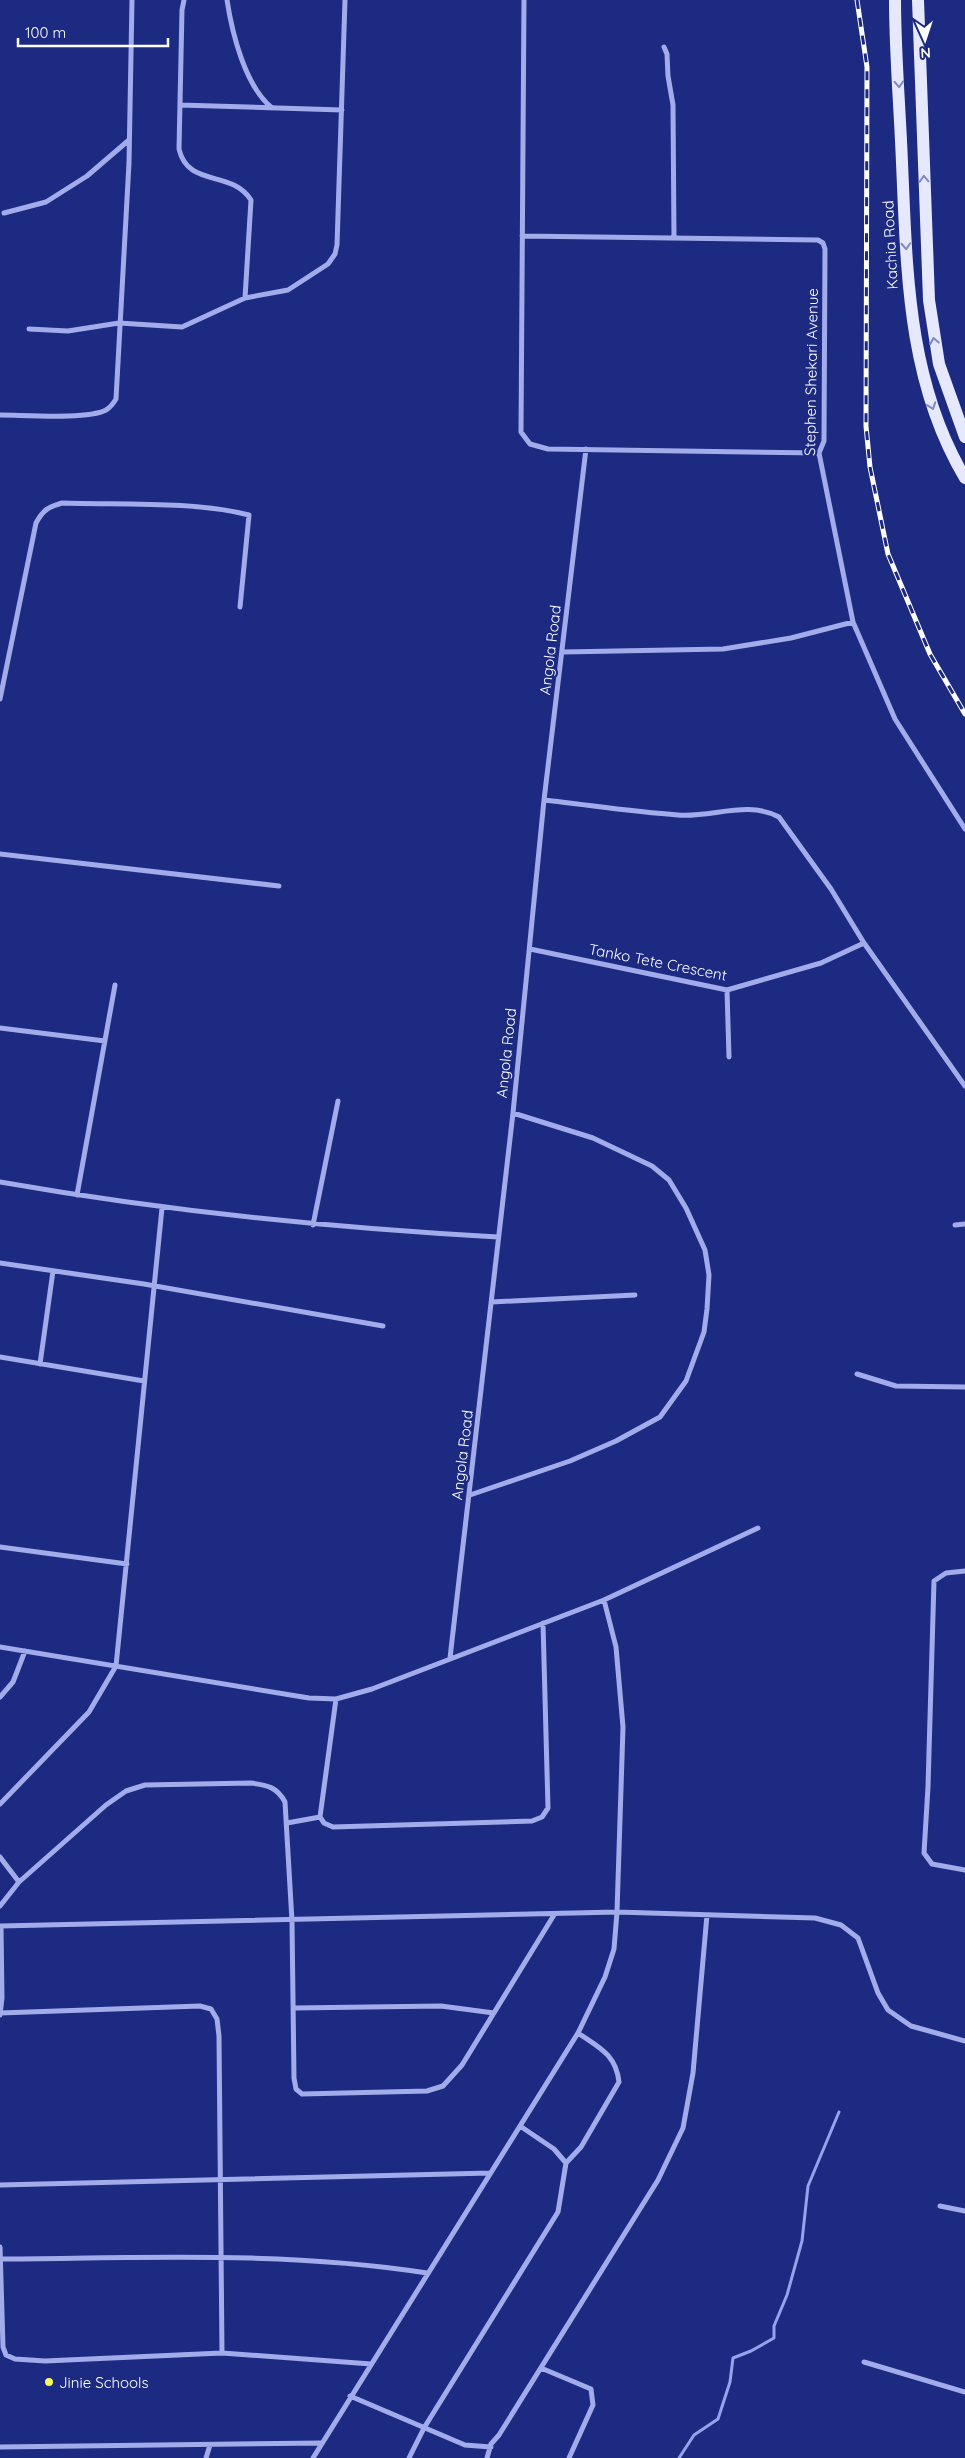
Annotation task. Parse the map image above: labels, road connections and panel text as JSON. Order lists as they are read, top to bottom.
{
  "streets": {
    "main road": ["Kachia Road"],
    "street": ["Stephen Shekari Avenue", "Angola Road", "Tanko Tete Crescent"]
  },
  "crossings": [
    ["Angola Road", "Tanko Tete Crescent"]
  ],
  "places": ["Jinie Schools"],
  "scale_bar": "100 m",
  "north": "bottom"
}
